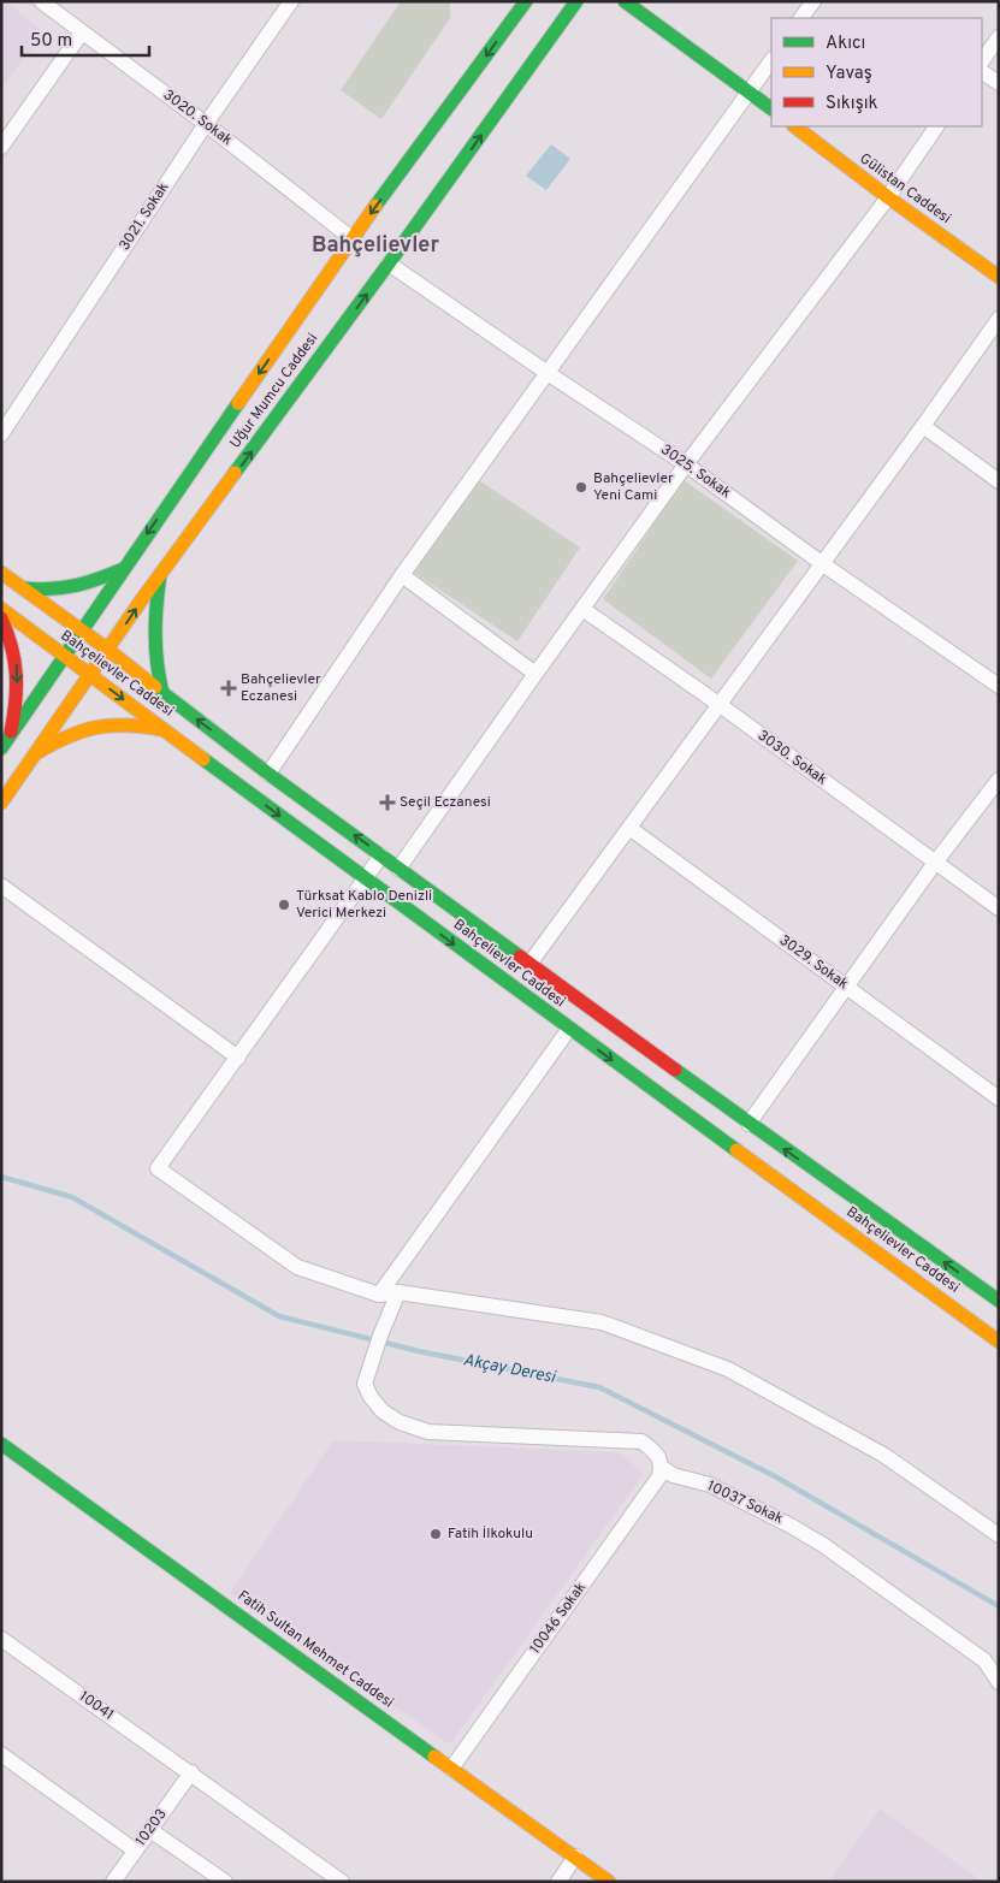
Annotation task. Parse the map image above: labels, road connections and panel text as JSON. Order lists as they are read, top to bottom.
{
  "streets": {
    "street": [
      "3020. Sokak",
      "Gülistan Caddesi",
      "3021. Sokak",
      "Uğur Mumcu Caddesi",
      "3025. Sokak",
      "Bahçelievler Caddesi",
      "3030. Sokak",
      "3029. Sokak",
      "10037 Sokak",
      "10046 Sokak",
      "Fatih Sultan Mehmet Caddesi",
      "10041",
      "10203"
    ]
  },
  "crossings": [
    ["3020. Sokak", "3021. Sokak"],
    ["3020. Sokak", "Uğur Mumcu Caddesi"],
    ["Uğur Mumcu Caddesi", "3025. Sokak"],
    ["Uğur Mumcu Caddesi", "Bahçelievler Caddesi"],
    ["10037 Sokak", "10046 Sokak"],
    ["10046 Sokak", "Fatih Sultan Mehmet Caddesi"],
    ["10041", "10203"]
  ],
  "districts": ["Bahçelievler"],
  "water": ["Akçay Deresi"],
  "places": {
    "other": ["Bahçelievler Yeni Cami", "Türksat Kablo Denizli Verici Merkezi", "Fatih İlkokulu"],
    "health": ["Bahçelievler Eczanesi", "Seçil Eczanesi"]
  },
  "legend": ["Akıcı", "Yavaş", "Sıkışık"],
  "scale_bar": "50 m"
}
